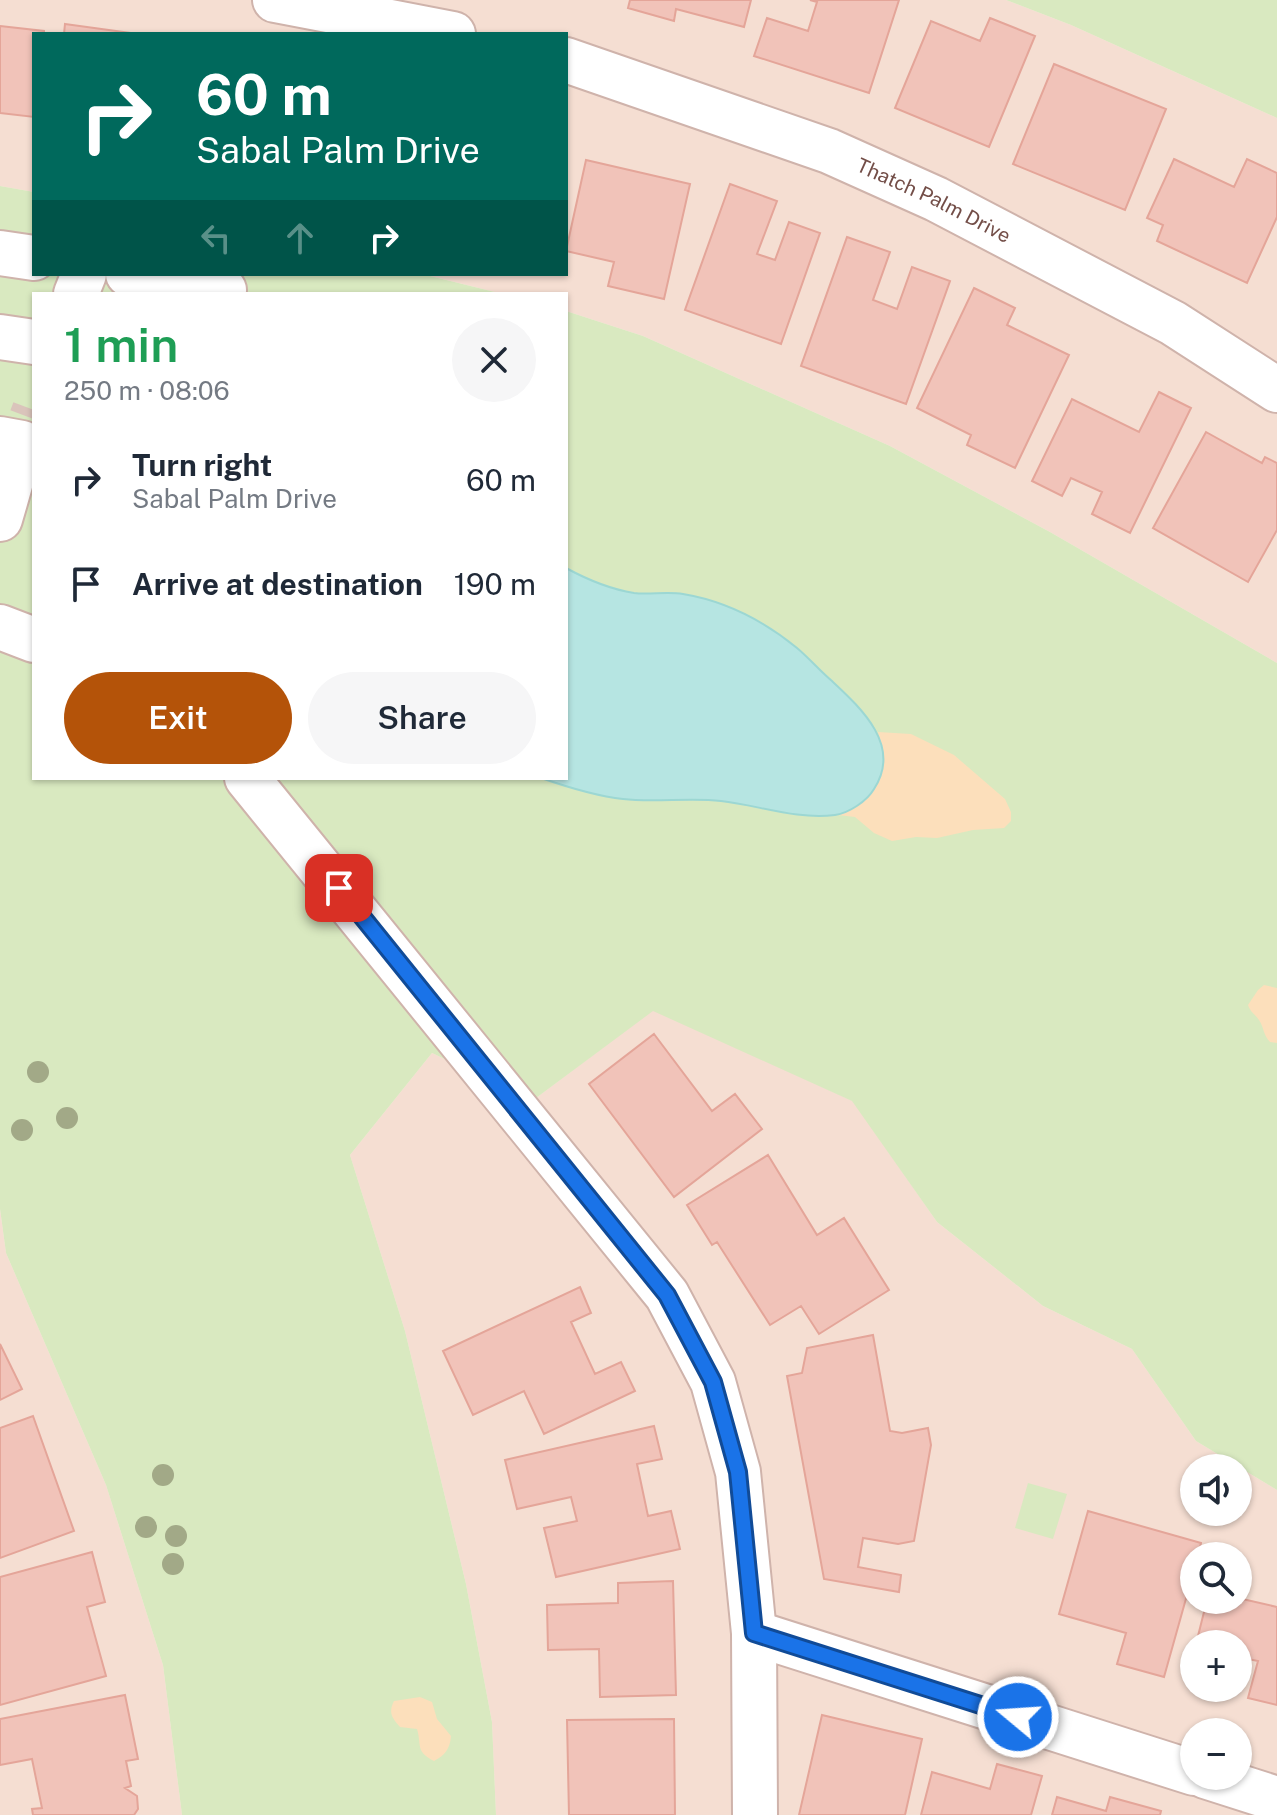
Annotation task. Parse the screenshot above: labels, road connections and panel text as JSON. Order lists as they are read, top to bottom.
{
  "streets": {
    "street": ["Thatch Palm Drive"]
  },
  "page": {
    "turn": ["60 m", "Sabal Palm Drive"],
    "heading": ["1 min", "250 m · 08:06"],
    "list": [
      {
        "name": "Turn right",
        "note": "Sabal Palm Drive",
        "value": "60 m"
      },
      {
        "name": "Arrive at destination",
        "value": "190 m"
      }
    ],
    "buttons": ["Exit", "Share"],
    "map_buttons": ["+", "−"]
  }
}
